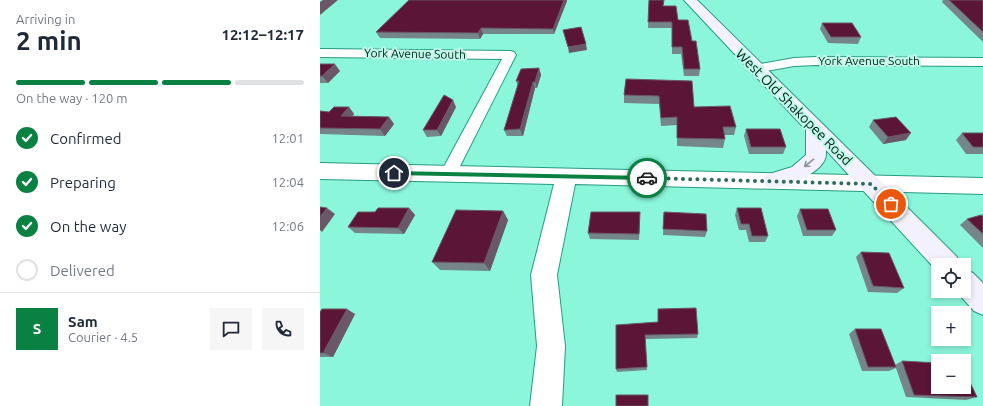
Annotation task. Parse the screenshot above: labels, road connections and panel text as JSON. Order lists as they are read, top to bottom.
{
  "streets": {
    "main road": ["West Old Shakopee Road"],
    "street": ["York Avenue South"]
  },
  "crossings": [
    ["York Avenue South", "West Old Shakopee Road"]
  ],
  "page": {
    "heading": ["2 min", "Arriving in", "12:12–12:17"],
    "panel": ["Sam", "Courier · 4.5"],
    "bar": "On the way · 120 m",
    "list": [
      ["Confirmed", "12:01"],
      ["Preparing", "12:04"],
      ["On the way", "12:06"],
      "Delivered"
    ],
    "map_buttons": ["+", "−"],
    "round": "S"
  }
}
